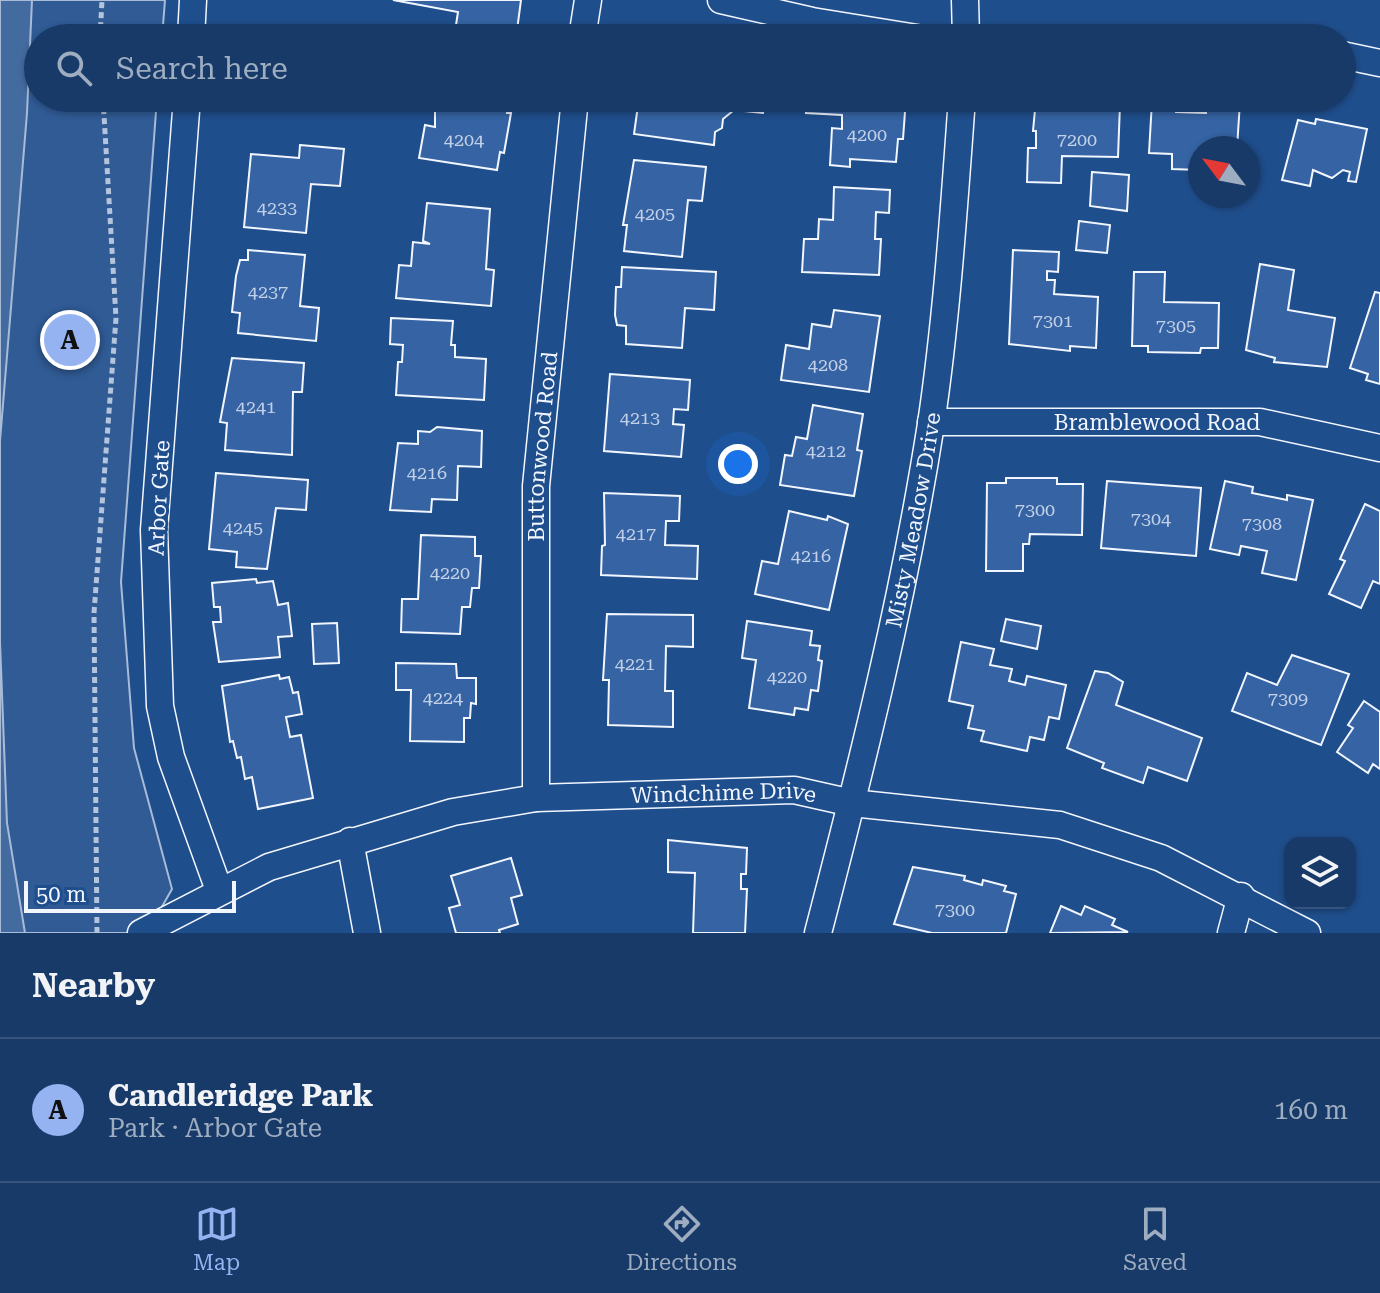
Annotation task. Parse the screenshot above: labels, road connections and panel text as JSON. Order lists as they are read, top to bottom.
{
  "streets": {
    "street": [
      "Bramblewood Road",
      "Buttonwood Road",
      "Arbor Gate",
      "Misty Meadow Drive",
      "Windchime Drive"
    ]
  },
  "crossings": [
    ["Bramblewood Road", "Misty Meadow Drive"],
    ["Buttonwood Road", "Windchime Drive"],
    ["Arbor Gate", "Windchime Drive"],
    ["Misty Meadow Drive", "Windchime Drive"]
  ],
  "house_numbers": [
    "4200",
    "4204",
    "7200",
    "4233",
    "4205",
    "4237",
    "7301",
    "7305",
    "4208",
    "4241",
    "4213",
    "4212",
    "4216",
    "7300",
    "7304",
    "7308",
    "4245",
    "4217",
    "4216",
    "4220",
    "4221",
    "4220",
    "4224",
    "7309",
    "7300"
  ],
  "scale_bar": "50 m",
  "north": "top left",
  "page": {
    "search": "Search here",
    "pins": "A",
    "scale": "50 m",
    "heading": "Nearby",
    "list": [
      {
        "mark": "A",
        "name": "Candleridge Park",
        "note": "Park · Arbor Gate",
        "value": "160 m"
      }
    ],
    "nav": ["Map", "Directions", "Saved"]
  }
}
